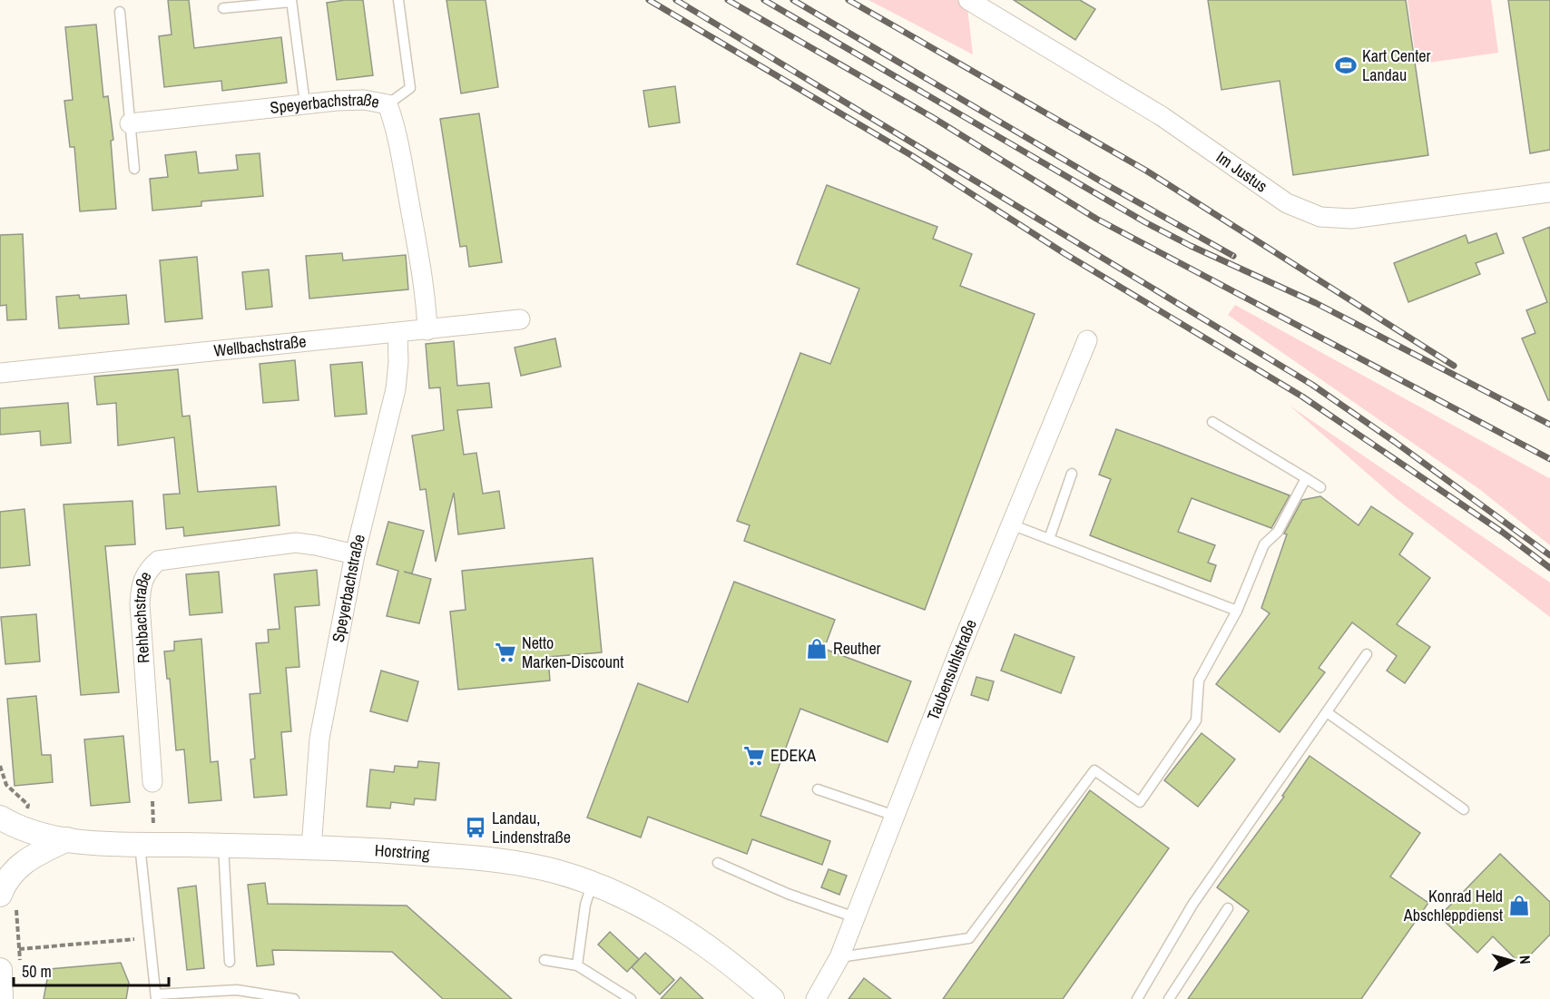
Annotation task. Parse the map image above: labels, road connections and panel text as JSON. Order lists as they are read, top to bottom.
{
  "streets": {
    "street": [
      "Speyerbachstraße",
      "Im Justus",
      "Wellbachstraße",
      "Rehbachstraße",
      "Taubensuhlstraße",
      "Horstring"
    ]
  },
  "crossings": [
    ["Speyerbachstraße", "Wellbachstraße"],
    ["Speyerbachstraße", "Rehbachstraße"],
    ["Speyerbachstraße", "Horstring"]
  ],
  "places": {
    "sports": ["Kart Center Landau"],
    "shop": ["Reuther", "Konrad Held Abschleppdienst"],
    "supermarket": ["Netto Marken-Discount", "EDEKA"],
    "bus stop": ["Landau, Lindenstraße"]
  },
  "scale_bar": "50 m",
  "north": "right"
}
